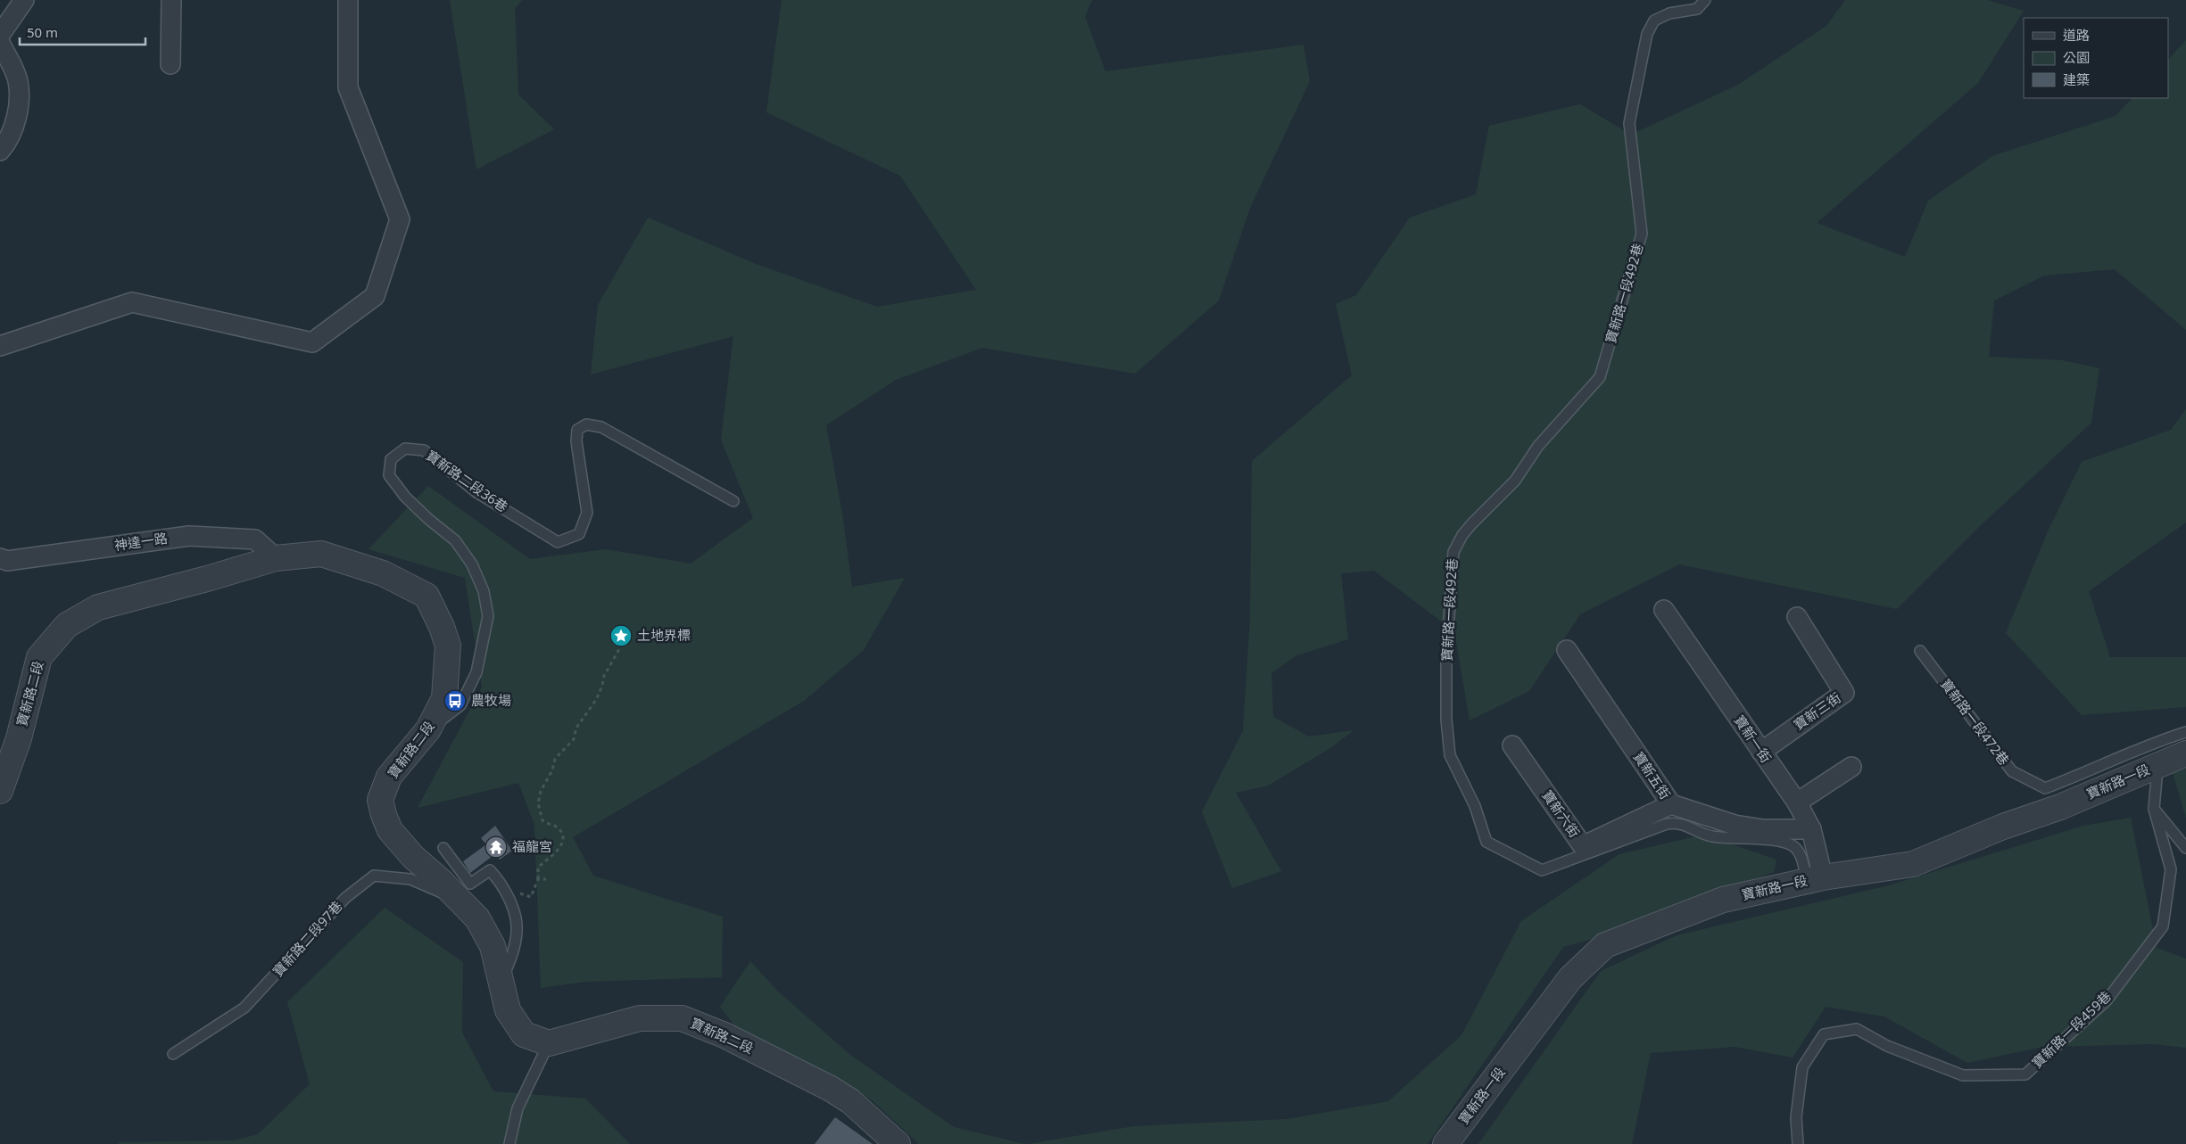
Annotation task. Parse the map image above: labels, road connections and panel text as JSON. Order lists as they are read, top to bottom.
{
  "streets": {
    "street": [
      "神達一路",
      "寶新路二段",
      "寶新三街",
      "寶新一街",
      "寶新五街",
      "寶新路一段",
      "寶新六街"
    ],
    "lane": [
      "寶新路一段492巷",
      "寶新路二段36巷",
      "寶新路一段472巷",
      "寶新路二段97巷",
      "寶新路一段459巷"
    ]
  },
  "crossings": [
    ["寶新路一段492巷", "寶新一街"],
    ["寶新路一段492巷", "寶新路一段"],
    ["寶新路二段36巷", "寶新路二段"],
    ["神達一路", "寶新路二段"],
    ["寶新路二段", "寶新路二段97巷"],
    ["寶新三街", "寶新一街"],
    ["寶新一街", "寶新五街"],
    ["寶新一街", "寶新路一段"],
    ["寶新五街", "寶新六街"]
  ],
  "places": {
    "place": ["土地界標"],
    "bus stop": ["農牧場"],
    "temple": ["福龍宮"]
  },
  "legend": ["道路", "公園", "建築"],
  "scale_bar": "50 m"
}
